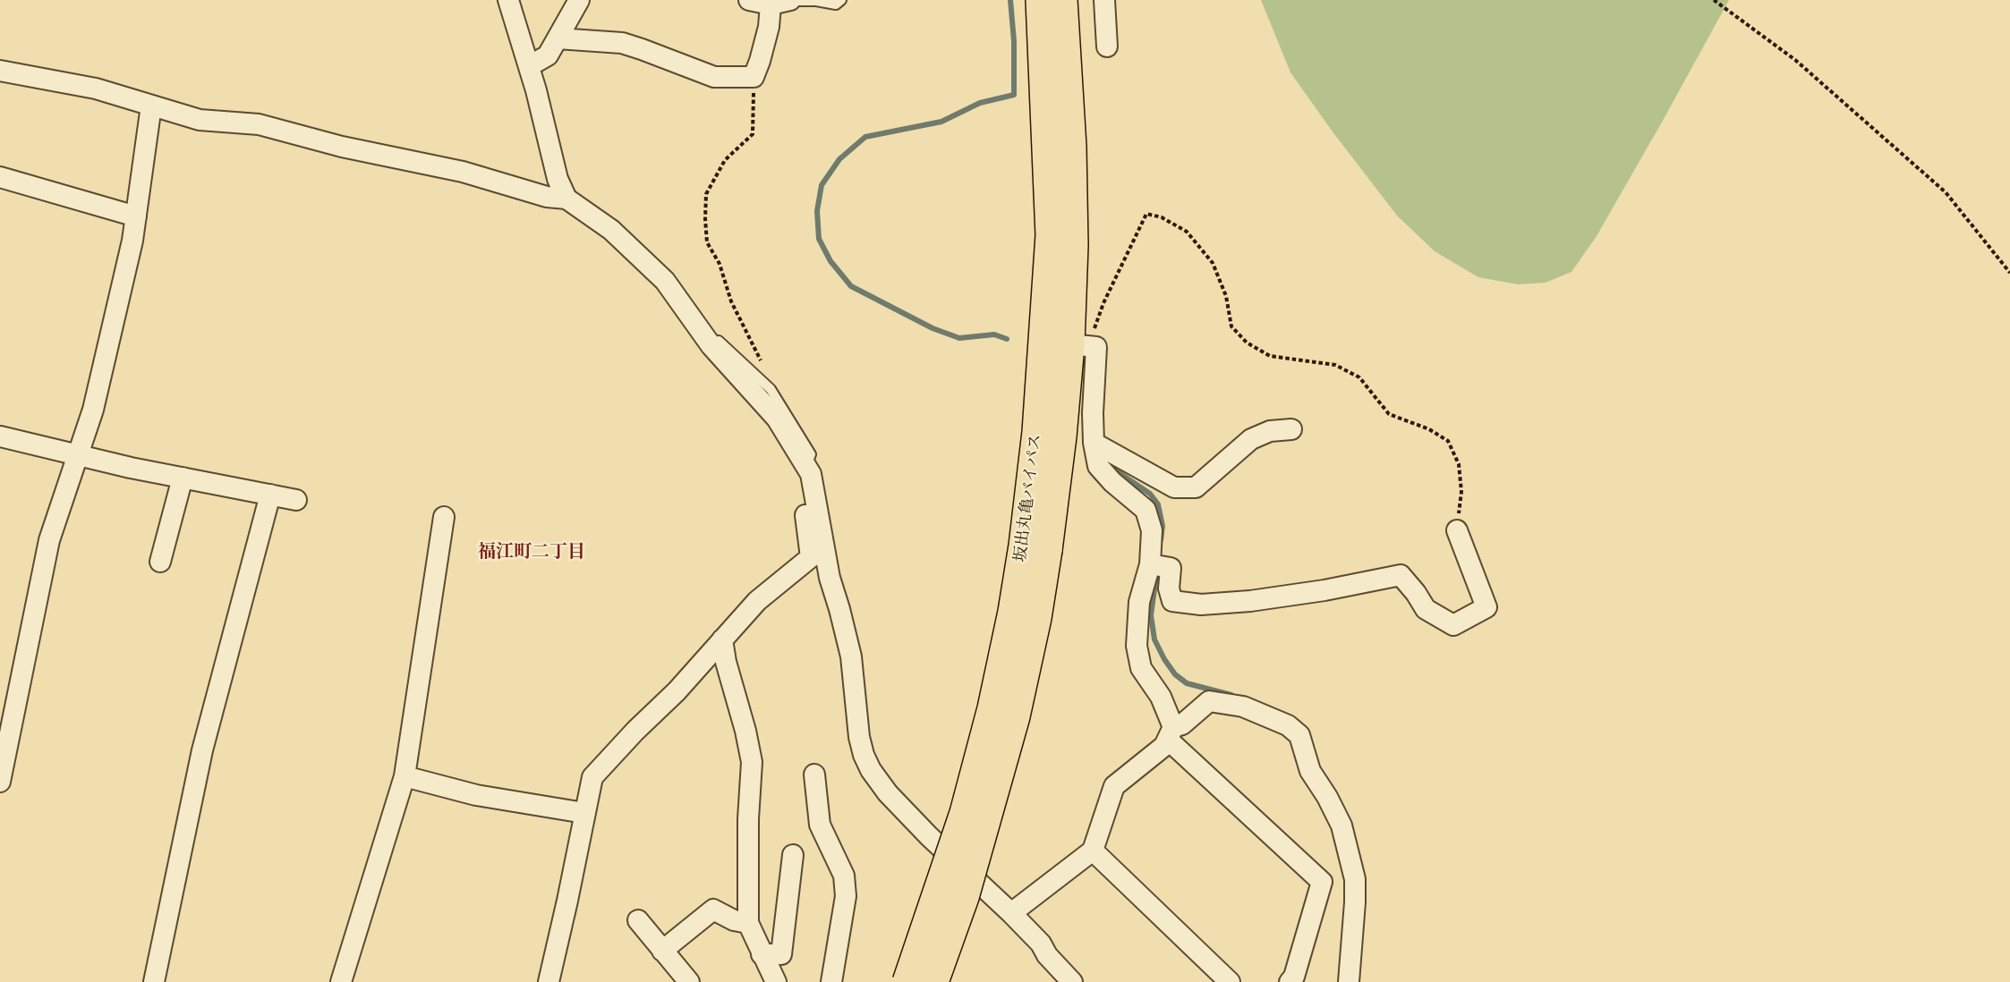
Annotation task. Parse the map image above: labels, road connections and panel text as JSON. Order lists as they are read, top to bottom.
{
  "streets": {
    "highway": ["坂出丸亀バイパス"]
  },
  "districts": ["福江町二丁目"]
}
